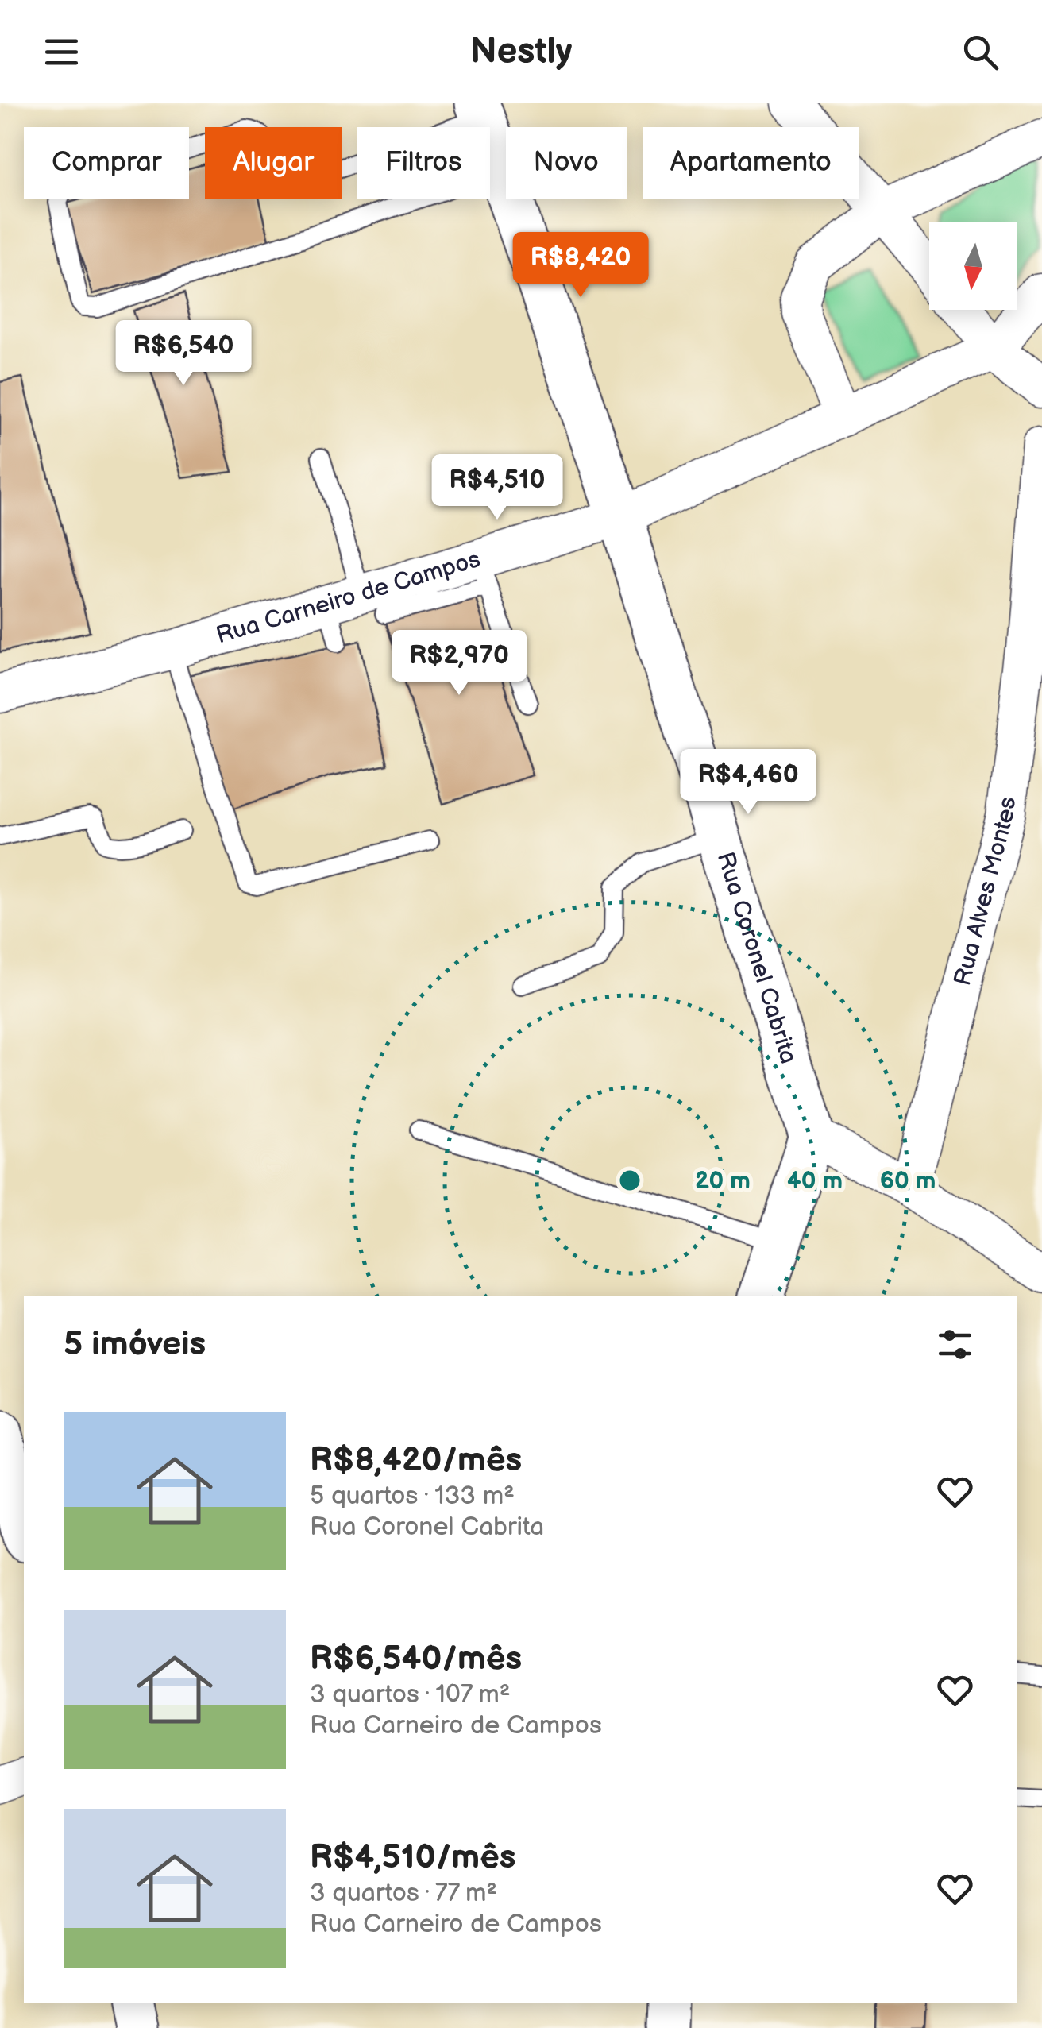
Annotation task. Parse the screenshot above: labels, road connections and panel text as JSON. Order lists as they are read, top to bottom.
{
  "streets": {
    "street": ["Rua Carneiro de Campos", "Rua Alves Montes", "Rua Coronel Cabrita"]
  },
  "crossings": [
    ["Rua Carneiro de Campos", "Rua Coronel Cabrita"]
  ],
  "north": "bottom",
  "page": {
    "header": "Nestly",
    "chip": [
      "Comprar",
      "Alugar",
      "Filtros",
      "Novo",
      "Apartamento"
    ],
    "price": [
      "R$8,420",
      "R$6,540",
      "R$4,510",
      "R$2,970",
      "R$4,460"
    ],
    "heading": "5 imóveis",
    "list": [
      {
        "name": "R$8,420/mês",
        "note": "5 quartos · 133 m² · Rua Coronel Cabrita"
      },
      {
        "name": "R$6,540/mês",
        "note": "3 quartos · 107 m² · Rua Carneiro de Campos"
      },
      {
        "name": "R$4,510/mês",
        "note": "3 quartos · 77 m² · Rua Carneiro de Campos"
      }
    ]
  },
  "rings": ["20 m", "40 m", "60 m"]
}
